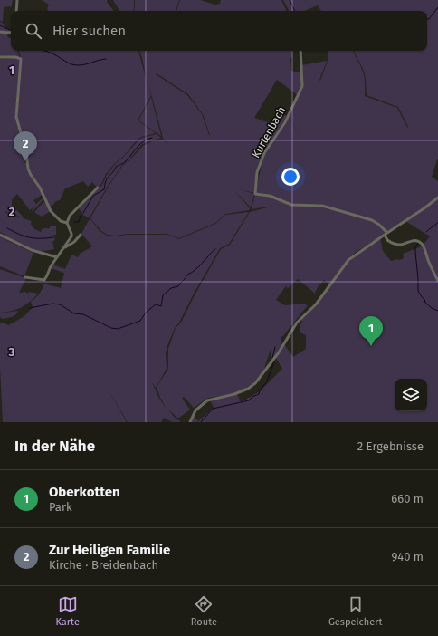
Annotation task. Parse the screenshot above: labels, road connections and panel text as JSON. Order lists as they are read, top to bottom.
{
  "streets": {
    "street": ["Kurtenbach"]
  },
  "page": {
    "search": "Hier suchen",
    "pins": ["2", "1"],
    "heading": ["In der Nähe", "2 Ergebnisse"],
    "list": [
      {
        "mark": "1",
        "name": "Oberkotten",
        "note": "Park",
        "value": "660 m"
      },
      {
        "mark": "2",
        "name": "Zur Heiligen Familie",
        "note": "Kirche · Breidenbach",
        "value": "940 m"
      }
    ],
    "nav": ["Karte", "Route", "Gespeichert"]
  },
  "grid": {
    "rows": ["1", "2", "3"]
  }
}
